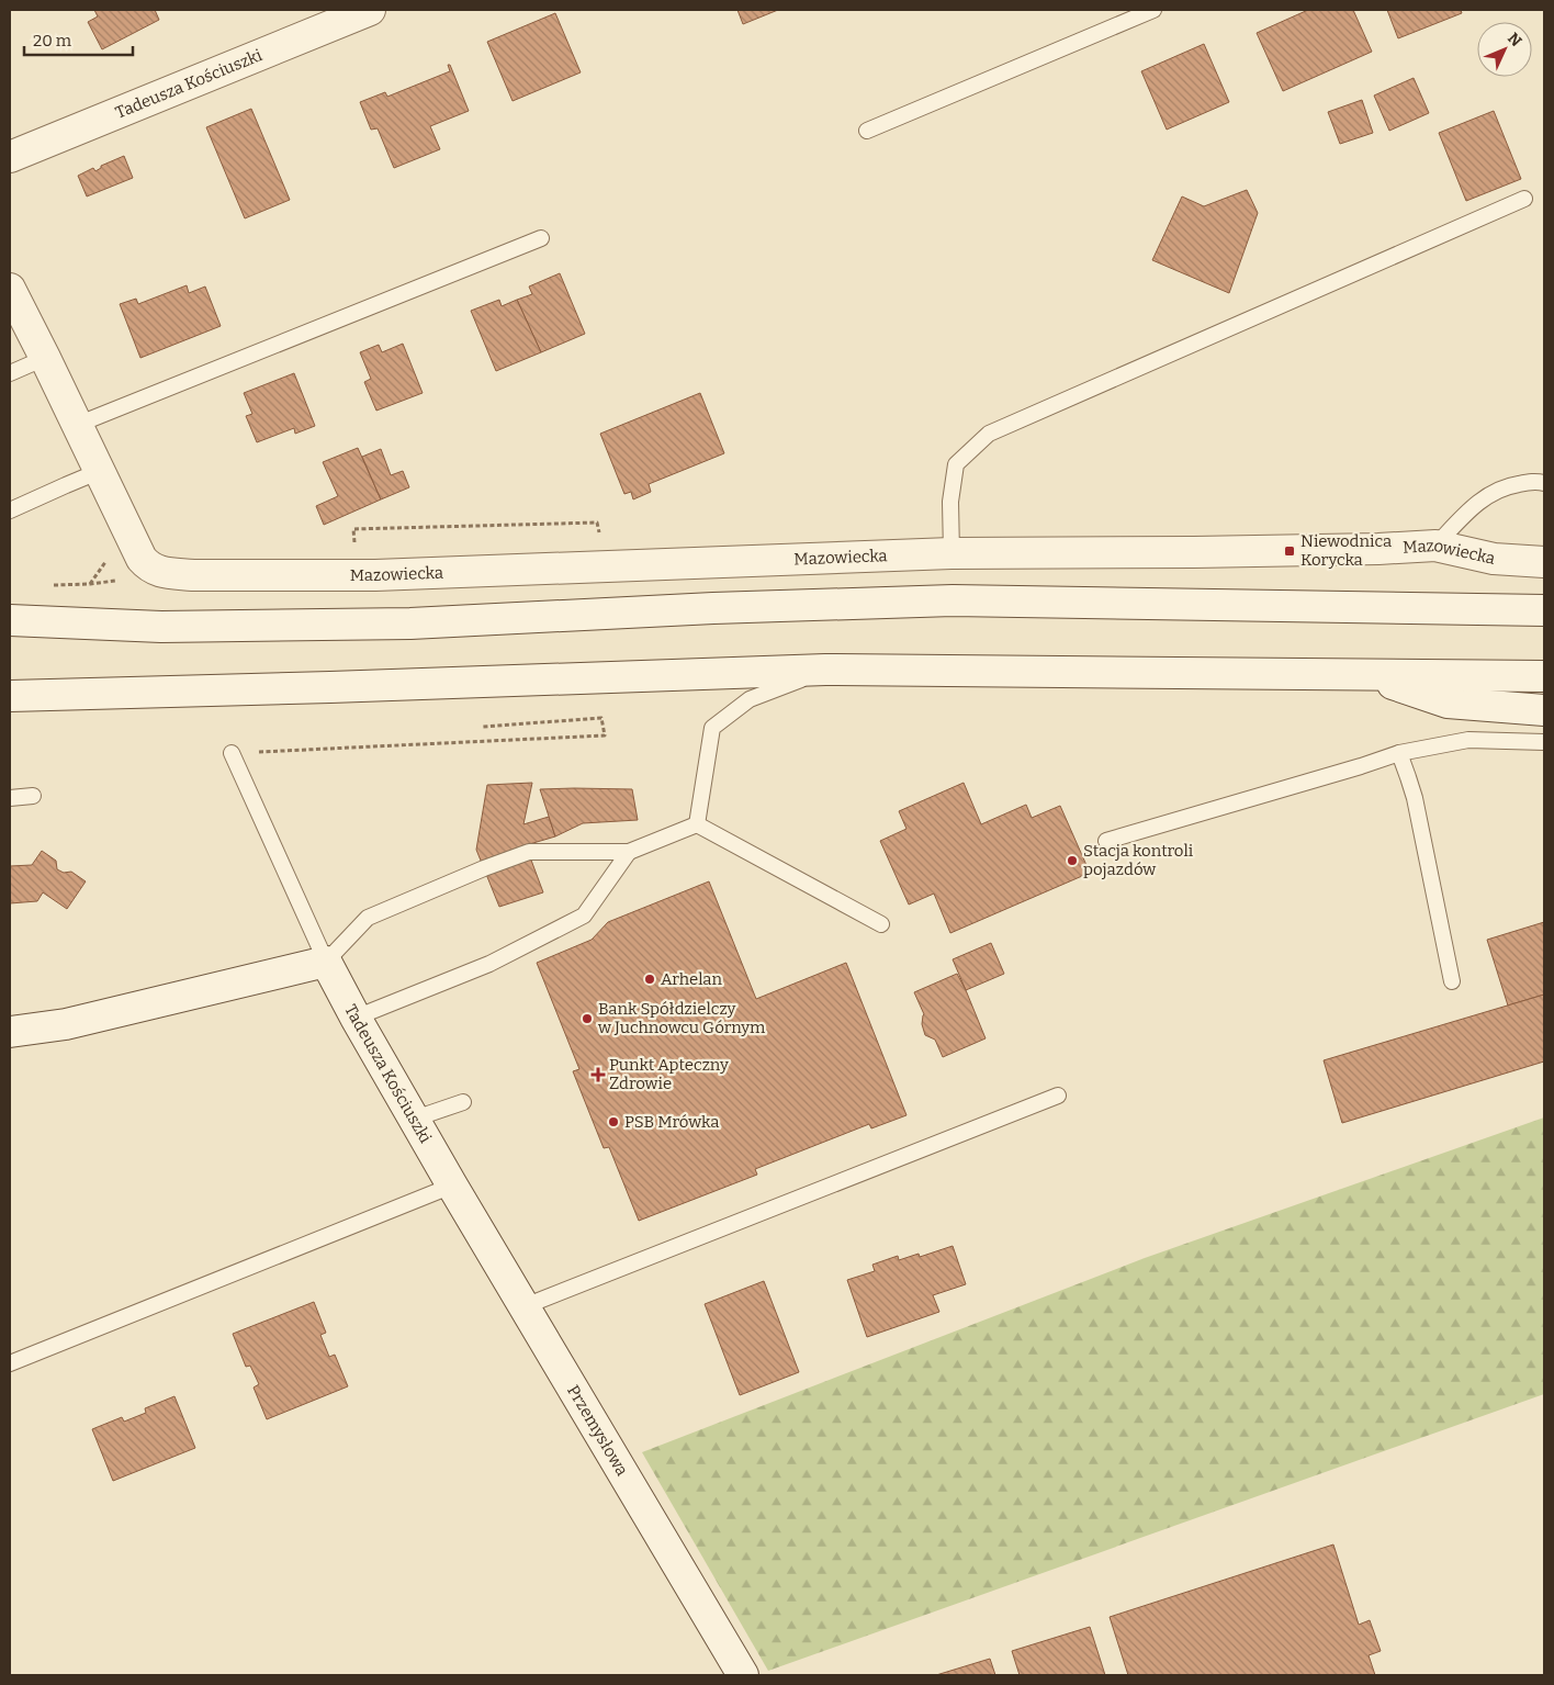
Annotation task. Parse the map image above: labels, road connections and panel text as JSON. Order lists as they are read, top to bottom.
{
  "streets": {
    "street": ["Tadeusza Kościuszki", "Mazowiecka", "Przemysłowa"]
  },
  "crossings": [
    ["Tadeusza Kościuszki", "Przemysłowa"]
  ],
  "places": {
    "transit": ["Niewodnica Korycka"],
    "other": [
      "Stacja kontroli pojazdów",
      "Arhelan",
      "Bank Spółdzielczy w Juchnowcu Górnym",
      "PSB Mrówka"
    ],
    "health": ["Punkt Apteczny Zdrowie"]
  },
  "scale_bar": "20 m",
  "north": "top right"
}
